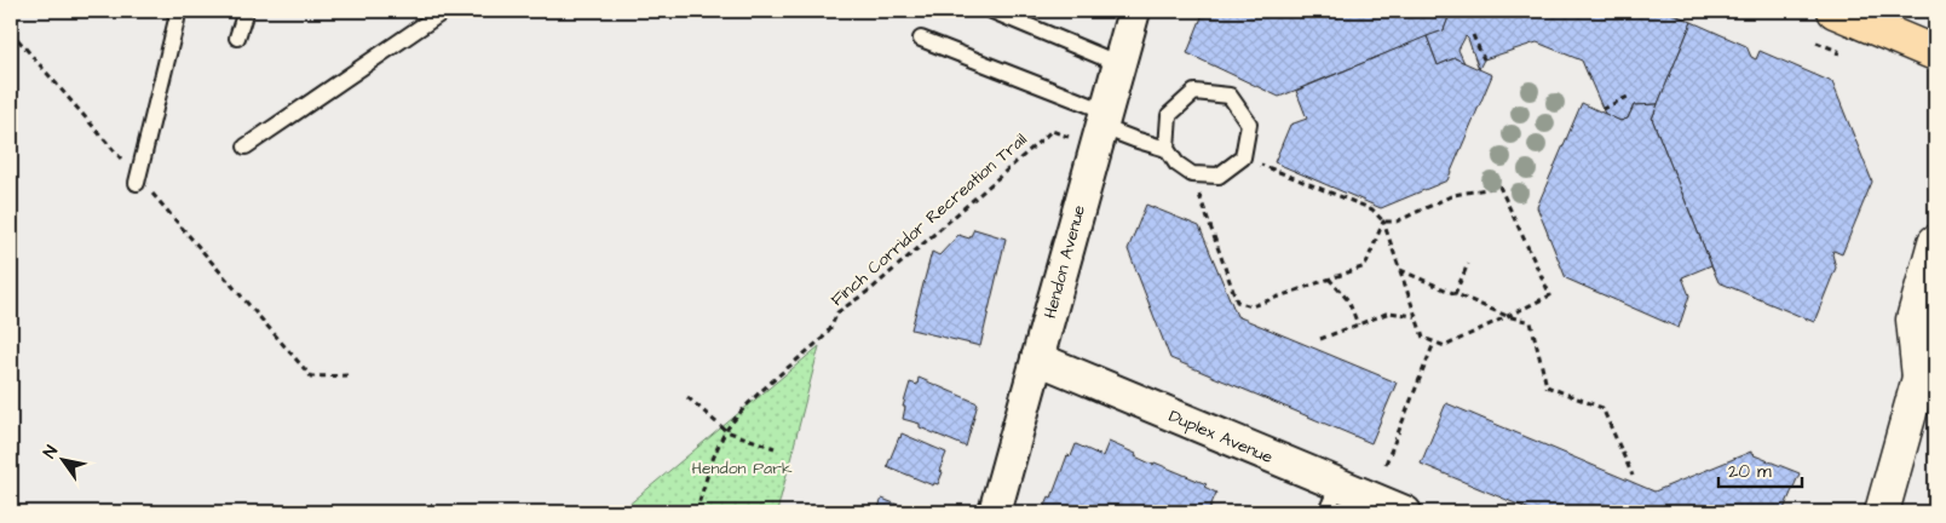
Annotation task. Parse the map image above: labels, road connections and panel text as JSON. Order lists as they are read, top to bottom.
{
  "streets": {
    "street": ["Hendon Avenue", "Duplex Avenue"],
    "path": ["Finch Corridor Recreation Trail"]
  },
  "crossings": [
    ["Finch Corridor Recreation Trail", "Hendon Avenue"],
    ["Hendon Avenue", "Duplex Avenue"]
  ],
  "parks": ["Hendon Park"],
  "scale_bar": "20 m",
  "north": "top left"
}
